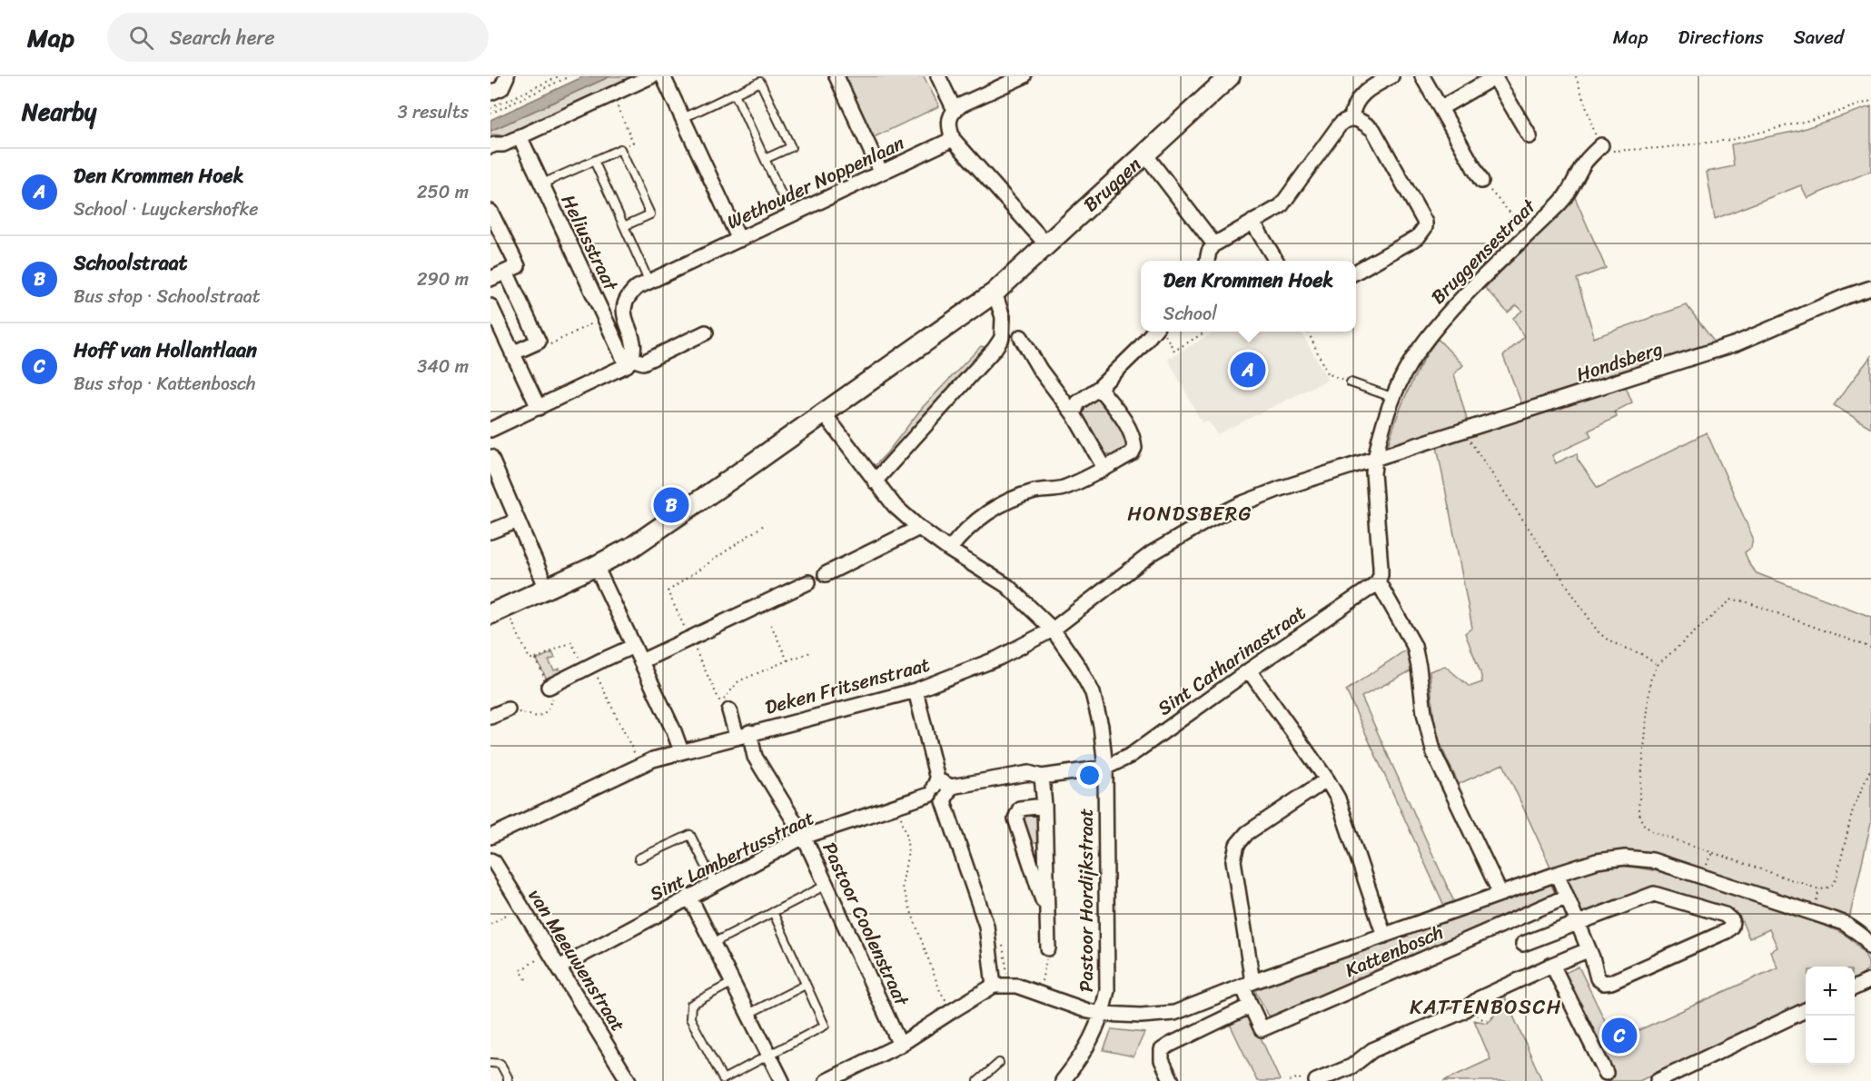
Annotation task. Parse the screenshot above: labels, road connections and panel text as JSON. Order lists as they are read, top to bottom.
{
  "streets": {
    "street": [
      "Wethouder Noppenlaan",
      "Bruggen",
      "Heliusstraat",
      "Bruggensestraat",
      "Hondsberg",
      "Sint Catharinastraat",
      "Deken Fritsenstraat",
      "Sint Lambertusstraat",
      "Pastoor Hordijkstraat",
      "Pastoor Coolenstraat",
      "Kattenbosch",
      "van Meeuwenstraat"
    ]
  },
  "crossings": [
    ["Wethouder Noppenlaan", "Heliusstraat"],
    ["Bruggen", "Pastoor Hordijkstraat"],
    ["Bruggensestraat", "Hondsberg"],
    ["Bruggensestraat", "Sint Catharinastraat"],
    ["Bruggensestraat", "Deken Fritsenstraat"],
    ["Hondsberg", "Deken Fritsenstraat"],
    ["Sint Catharinastraat", "Pastoor Hordijkstraat"],
    ["Deken Fritsenstraat", "Pastoor Hordijkstraat"],
    ["Deken Fritsenstraat", "Pastoor Coolenstraat"],
    ["Sint Lambertusstraat", "Pastoor Coolenstraat"],
    ["Sint Lambertusstraat", "van Meeuwenstraat"],
    ["Pastoor Hordijkstraat", "Kattenbosch"]
  ],
  "districts": ["HONDSBERG", "KATTENBOSCH"],
  "page": {
    "header": "Map",
    "search": "Search here",
    "nav": ["Map", "Directions", "Saved"],
    "heading": ["Nearby", "3 results"],
    "list": [
      {
        "mark": "A",
        "name": "Den Krommen Hoek",
        "note": "School · Luyckershofke",
        "value": "250 m"
      },
      {
        "mark": "B",
        "name": "Schoolstraat",
        "note": "Bus stop · Schoolstraat",
        "value": "290 m"
      },
      {
        "mark": "C",
        "name": "Hoff van Hollantlaan",
        "note": "Bus stop · Kattenbosch",
        "value": "340 m"
      }
    ],
    "popup": ["Den Krommen Hoek", "School"],
    "pins": ["A", "B", "C"],
    "map_buttons": ["+", "−"]
  }
}
